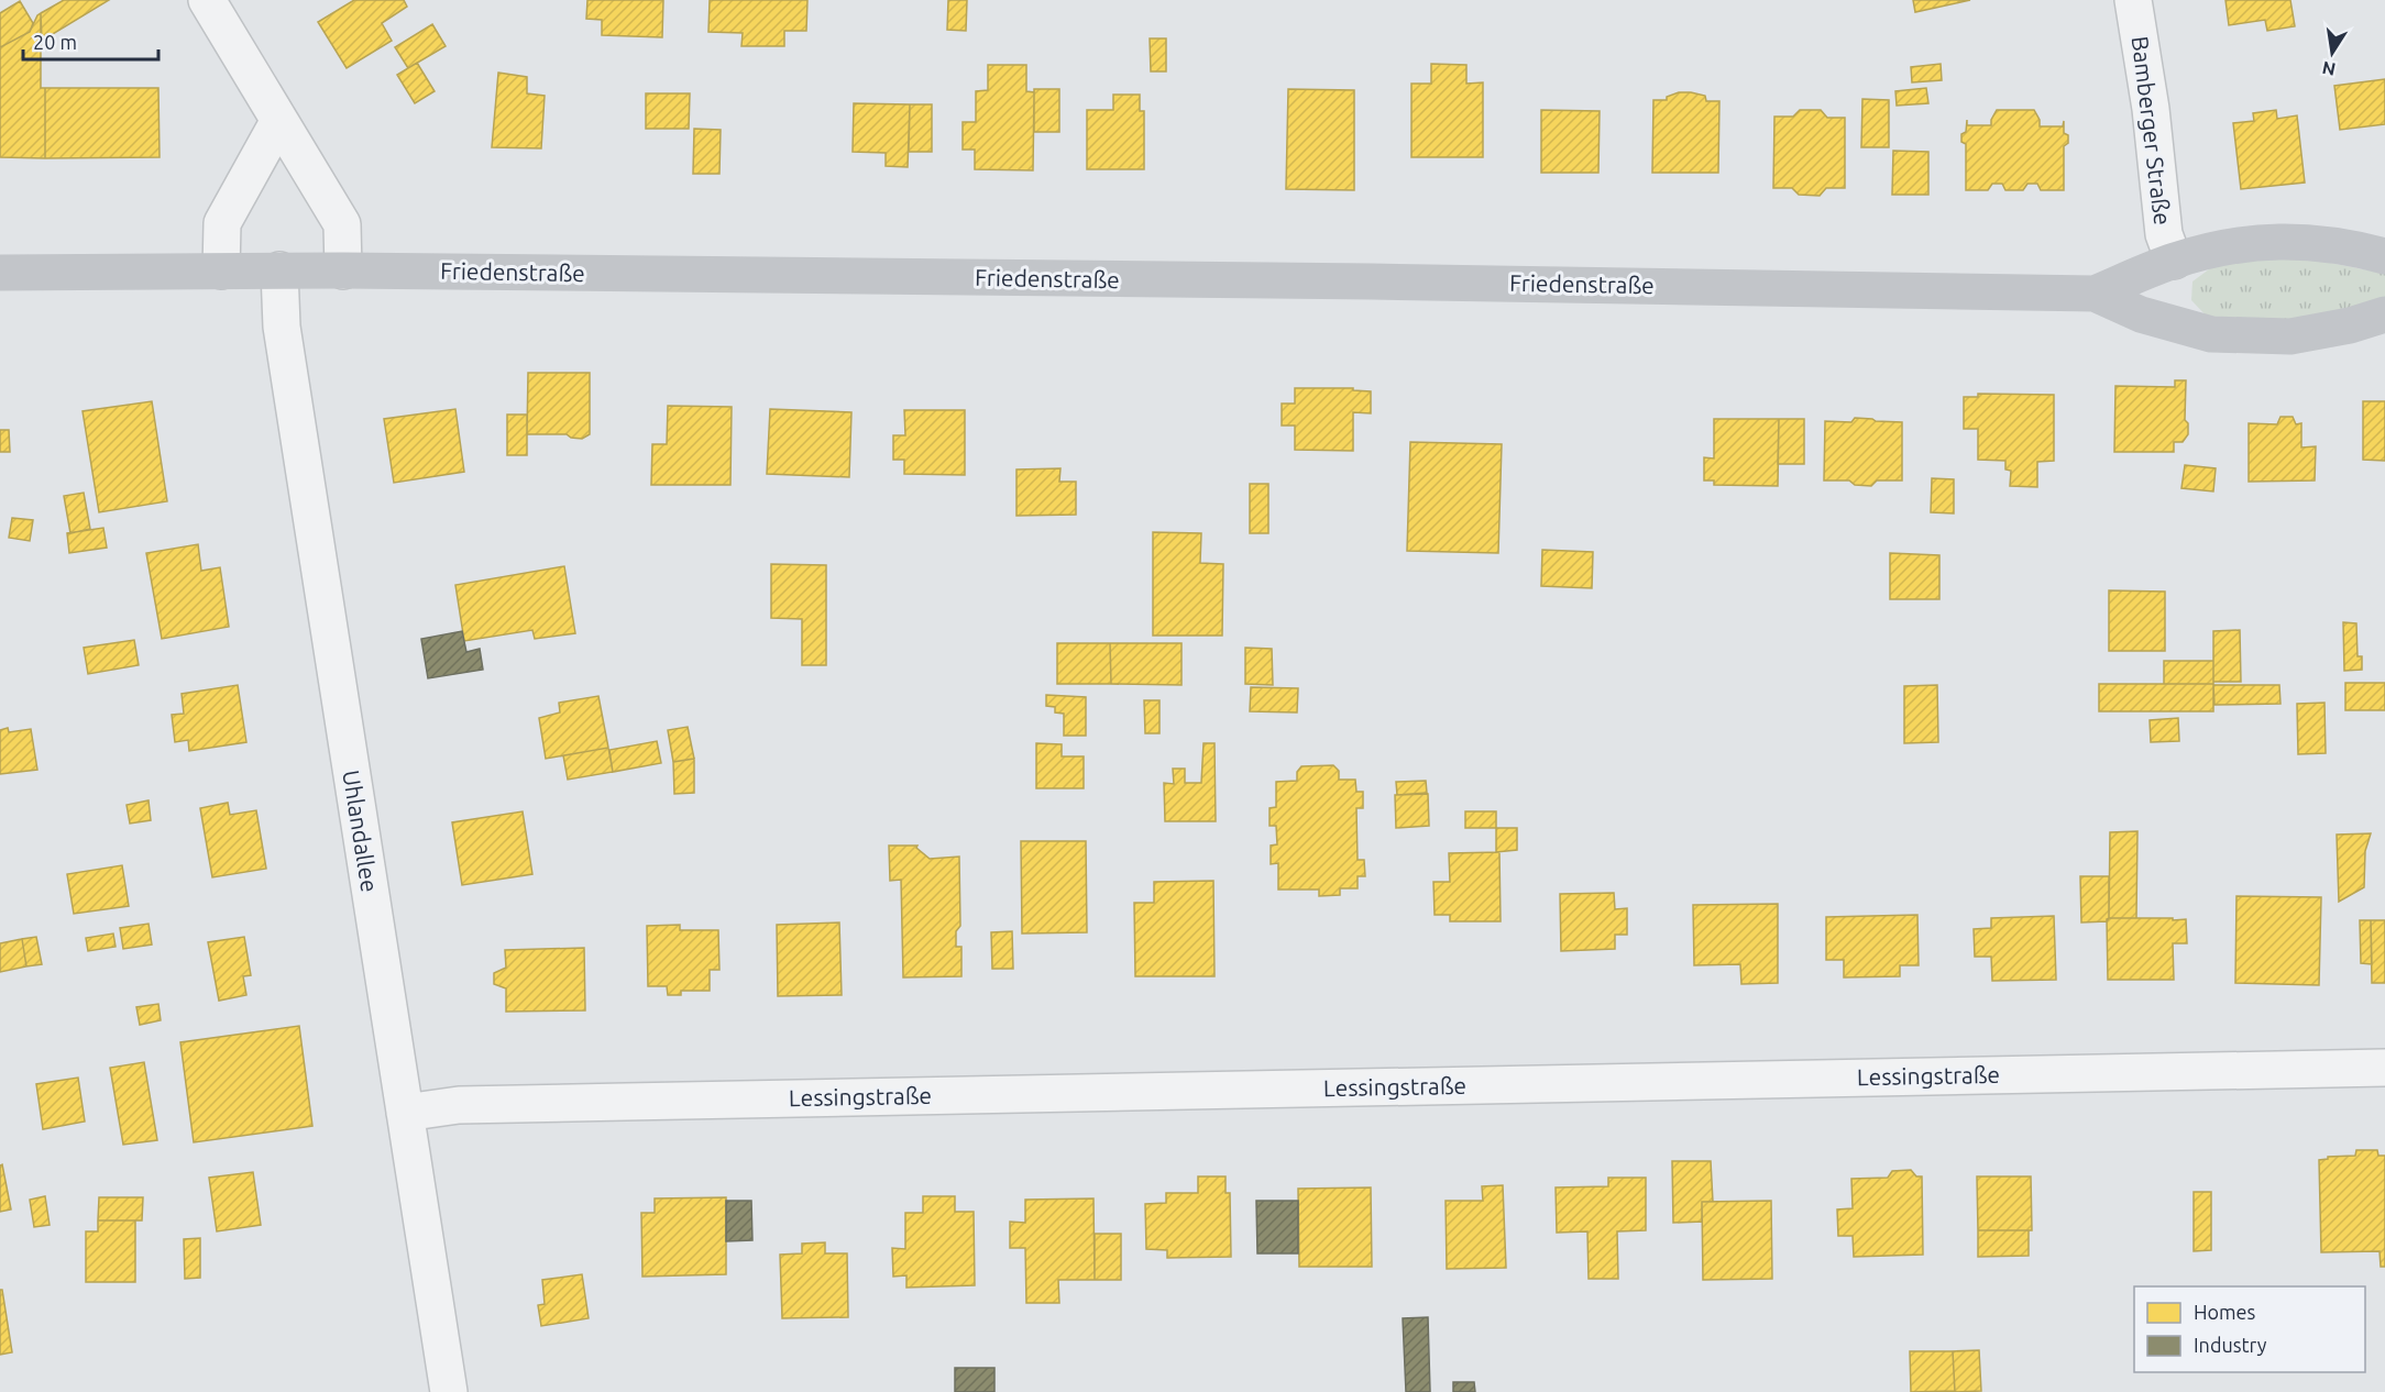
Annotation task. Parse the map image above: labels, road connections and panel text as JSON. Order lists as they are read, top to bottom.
{
  "streets": {
    "street": [
      "Bamberger Straße",
      "Friedenstraße",
      "Uhlandallee",
      "Lessingstraße"
    ]
  },
  "crossings": [
    ["Bamberger Straße", "Friedenstraße"],
    ["Friedenstraße", "Uhlandallee"],
    ["Uhlandallee", "Lessingstraße"]
  ],
  "legend": ["Homes", "Industry"],
  "scale_bar": "20 m",
  "north": "bottom"
}
